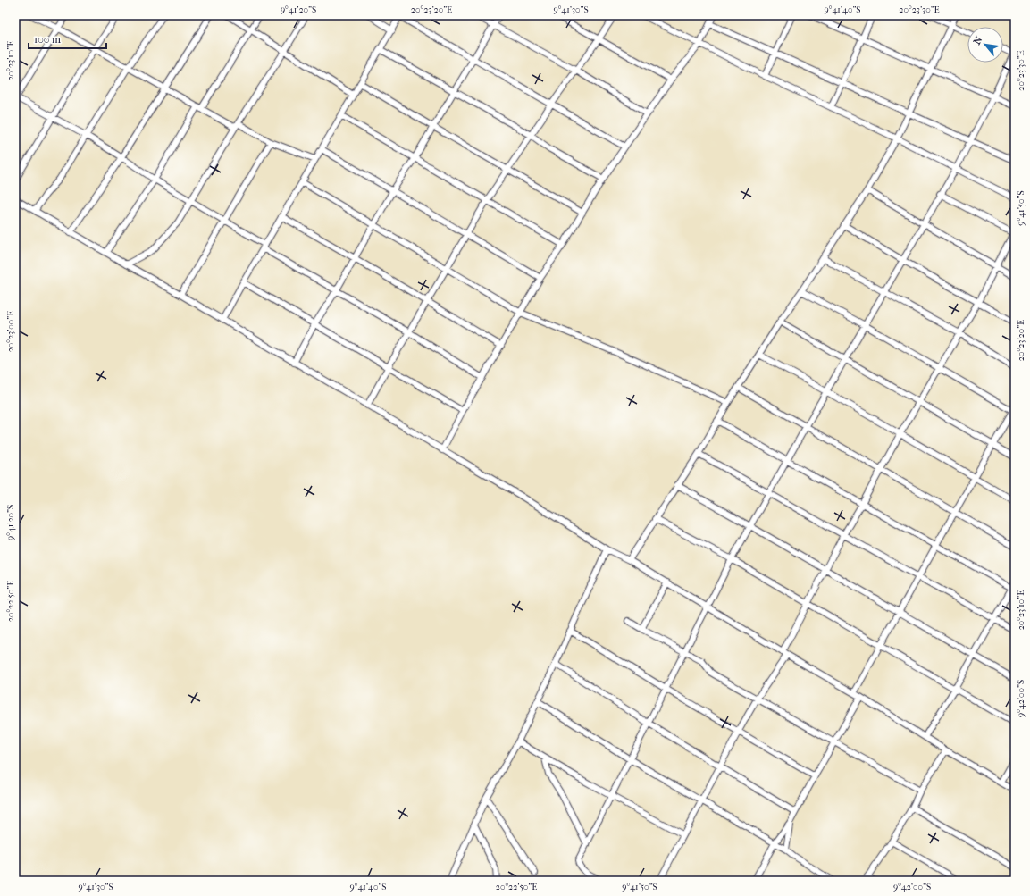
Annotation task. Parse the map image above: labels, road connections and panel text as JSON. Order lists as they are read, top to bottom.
{
  "scale_bar": "100 m",
  "north": "top left",
  "coordinates": [
    "9°41'20\"S",
    "20°23'20\"E",
    "9°41'30\"S",
    "9°41'40\"S",
    "20°23'30\"E",
    "20°23'10\"E",
    "9°41'50\"S",
    "20°23'00\"E",
    "20°22'50\"E",
    "9°42'00\"S"
  ]
}
